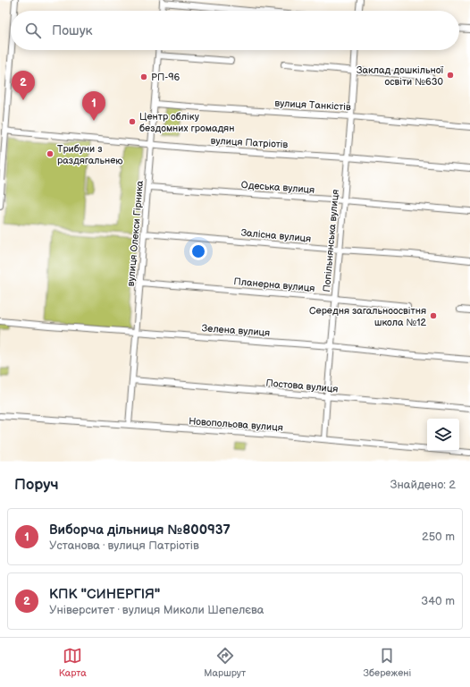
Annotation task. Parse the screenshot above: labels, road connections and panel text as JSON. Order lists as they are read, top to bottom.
{
  "streets": {
    "street": [
      "вулиця Танкістів",
      "вулиця Патріотів",
      "Одеська вулиця",
      "вулиця Олекси Гірника",
      "Залісна вулиця",
      "Попільнянська вулиця",
      "Планерна вулиця",
      "Зелена вулиця",
      "Постова вулиця",
      "Новопольова вулиця"
    ]
  },
  "crossings": [
    ["вулиця Танкістів", "вулиця Олекси Гірника"],
    ["вулиця Танкістів", "Попільнянська вулиця"],
    ["вулиця Патріотів", "вулиця Олекси Гірника"],
    ["вулиця Патріотів", "Попільнянська вулиця"],
    ["Одеська вулиця", "вулиця Олекси Гірника"],
    ["Одеська вулиця", "Попільнянська вулиця"],
    ["вулиця Олекси Гірника", "Залісна вулиця"],
    ["вулиця Олекси Гірника", "Планерна вулиця"],
    ["вулиця Олекси Гірника", "Зелена вулиця"],
    ["вулиця Олекси Гірника", "Постова вулиця"],
    ["вулиця Олекси Гірника", "Новопольова вулиця"],
    ["Залісна вулиця", "Попільнянська вулиця"],
    ["Попільнянська вулиця", "Планерна вулиця"],
    ["Попільнянська вулиця", "Зелена вулиця"],
    ["Попільнянська вулиця", "Постова вулиця"],
    ["Попільнянська вулиця", "Новопольова вулиця"]
  ],
  "places": [
    "Заклад дошкільної освіти №630",
    "РП-96",
    "Центр обліку бездомних громадян",
    "Трибуни з раздягальнею",
    "Середня загальноосвітня школа №12"
  ],
  "page": {
    "search": "Пошук",
    "pins": ["2", "1"],
    "heading": ["Поруч", "Знайдено: 2"],
    "list": [
      {
        "mark": "1",
        "name": "Виборча дільниця №800937",
        "note": "Установа · вулиця Патріотів",
        "value": "250 m"
      },
      {
        "mark": "2",
        "name": "КПК \"СИНЕРГІЯ\"",
        "note": "Університет · вулиця Миколи Шепелєва",
        "value": "340 m"
      }
    ],
    "nav": ["Карта", "Маршрут", "Збережені"]
  }
}
